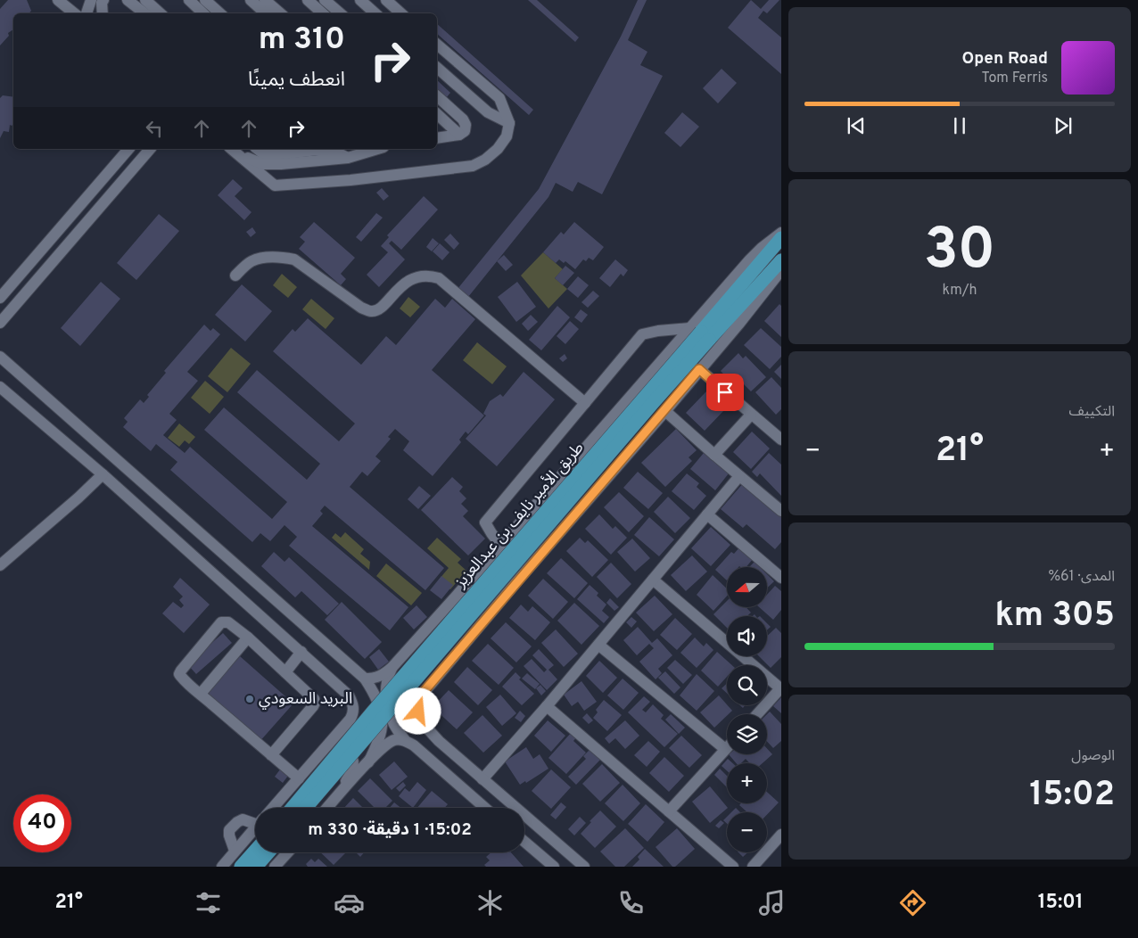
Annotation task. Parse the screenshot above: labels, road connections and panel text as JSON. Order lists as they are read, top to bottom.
{
  "streets": {
    "main road": ["طريق الأمير نايف بن عبدالعزيز"]
  },
  "places": ["البريد السعودي"],
  "north": "left",
  "page": {
    "turn": ["310 m", "انعطف يمينًا"],
    "song": ["Open Road", "Tom Ferris"],
    "tile": [
      ["30", "km/h"],
      "التكييف",
      ["المدى · 61%", "305 km"],
      ["الوصول", "15:02"]
    ],
    "heat": ["−", "21°", "+"],
    "map_buttons": ["+", "−"],
    "limit": "40",
    "trip": "15:02 · 1 دقيقة · 330 m",
    "tabs": ["15:01", "21°"]
  }
}
